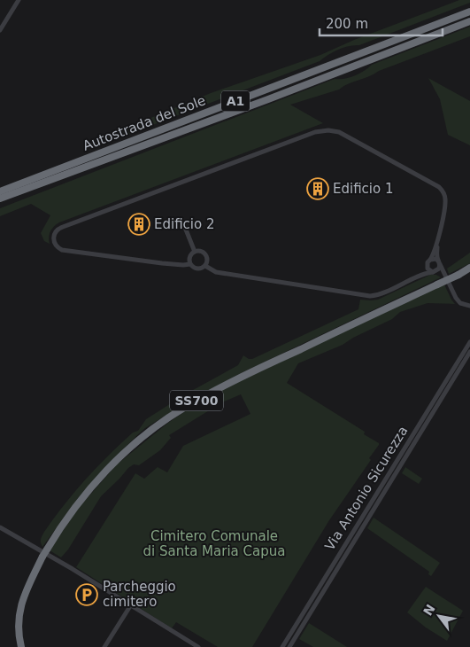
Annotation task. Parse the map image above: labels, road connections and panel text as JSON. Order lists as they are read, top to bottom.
{
  "streets": {
    "highway": ["A1", "Autostrada del Sole", "SS700"],
    "street": ["Via Antonio Sicurezza"]
  },
  "parks": ["Cimitero Comunale di Santa Maria Capua"],
  "places": {
    "building": ["Edificio 1", "Edificio 2"],
    "parking": ["Parcheggio cimitero"]
  },
  "scale_bar": "200 m",
  "north": "top left"
}
